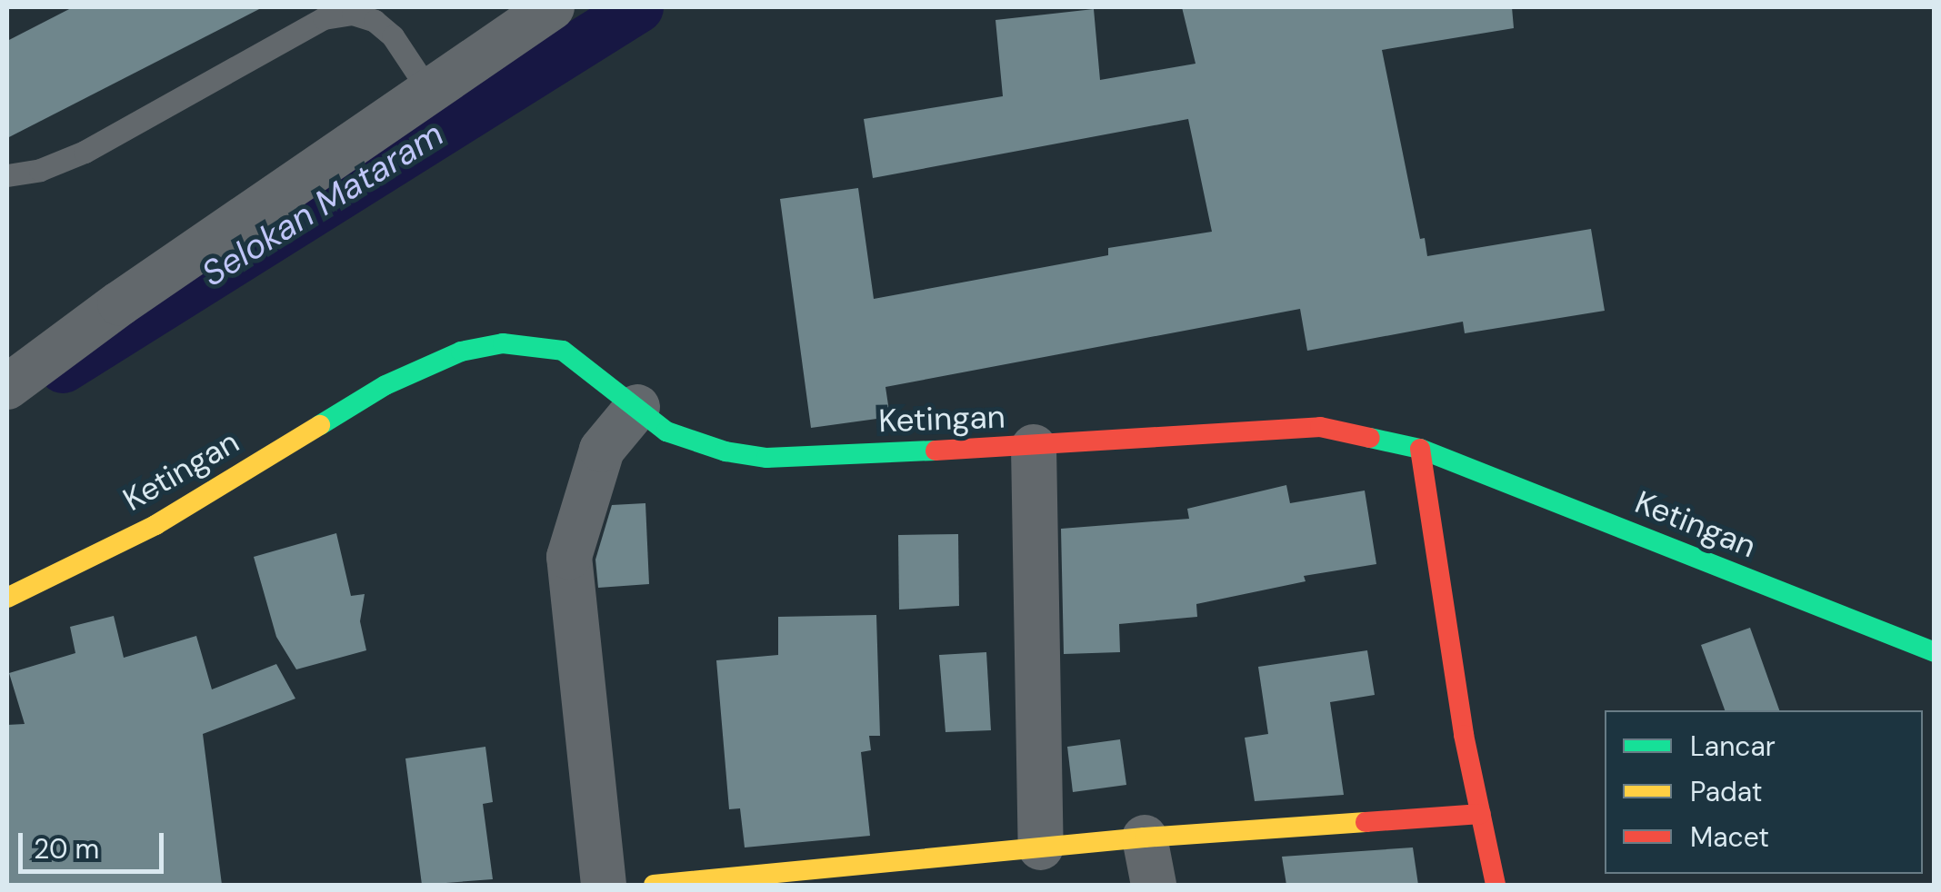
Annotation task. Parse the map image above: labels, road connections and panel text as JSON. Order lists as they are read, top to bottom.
{
  "streets": {
    "street": ["Ketingan"]
  },
  "water": ["Selokan Mataram"],
  "legend": ["Lancar", "Padat", "Macet"],
  "scale_bar": "20 m"
}
